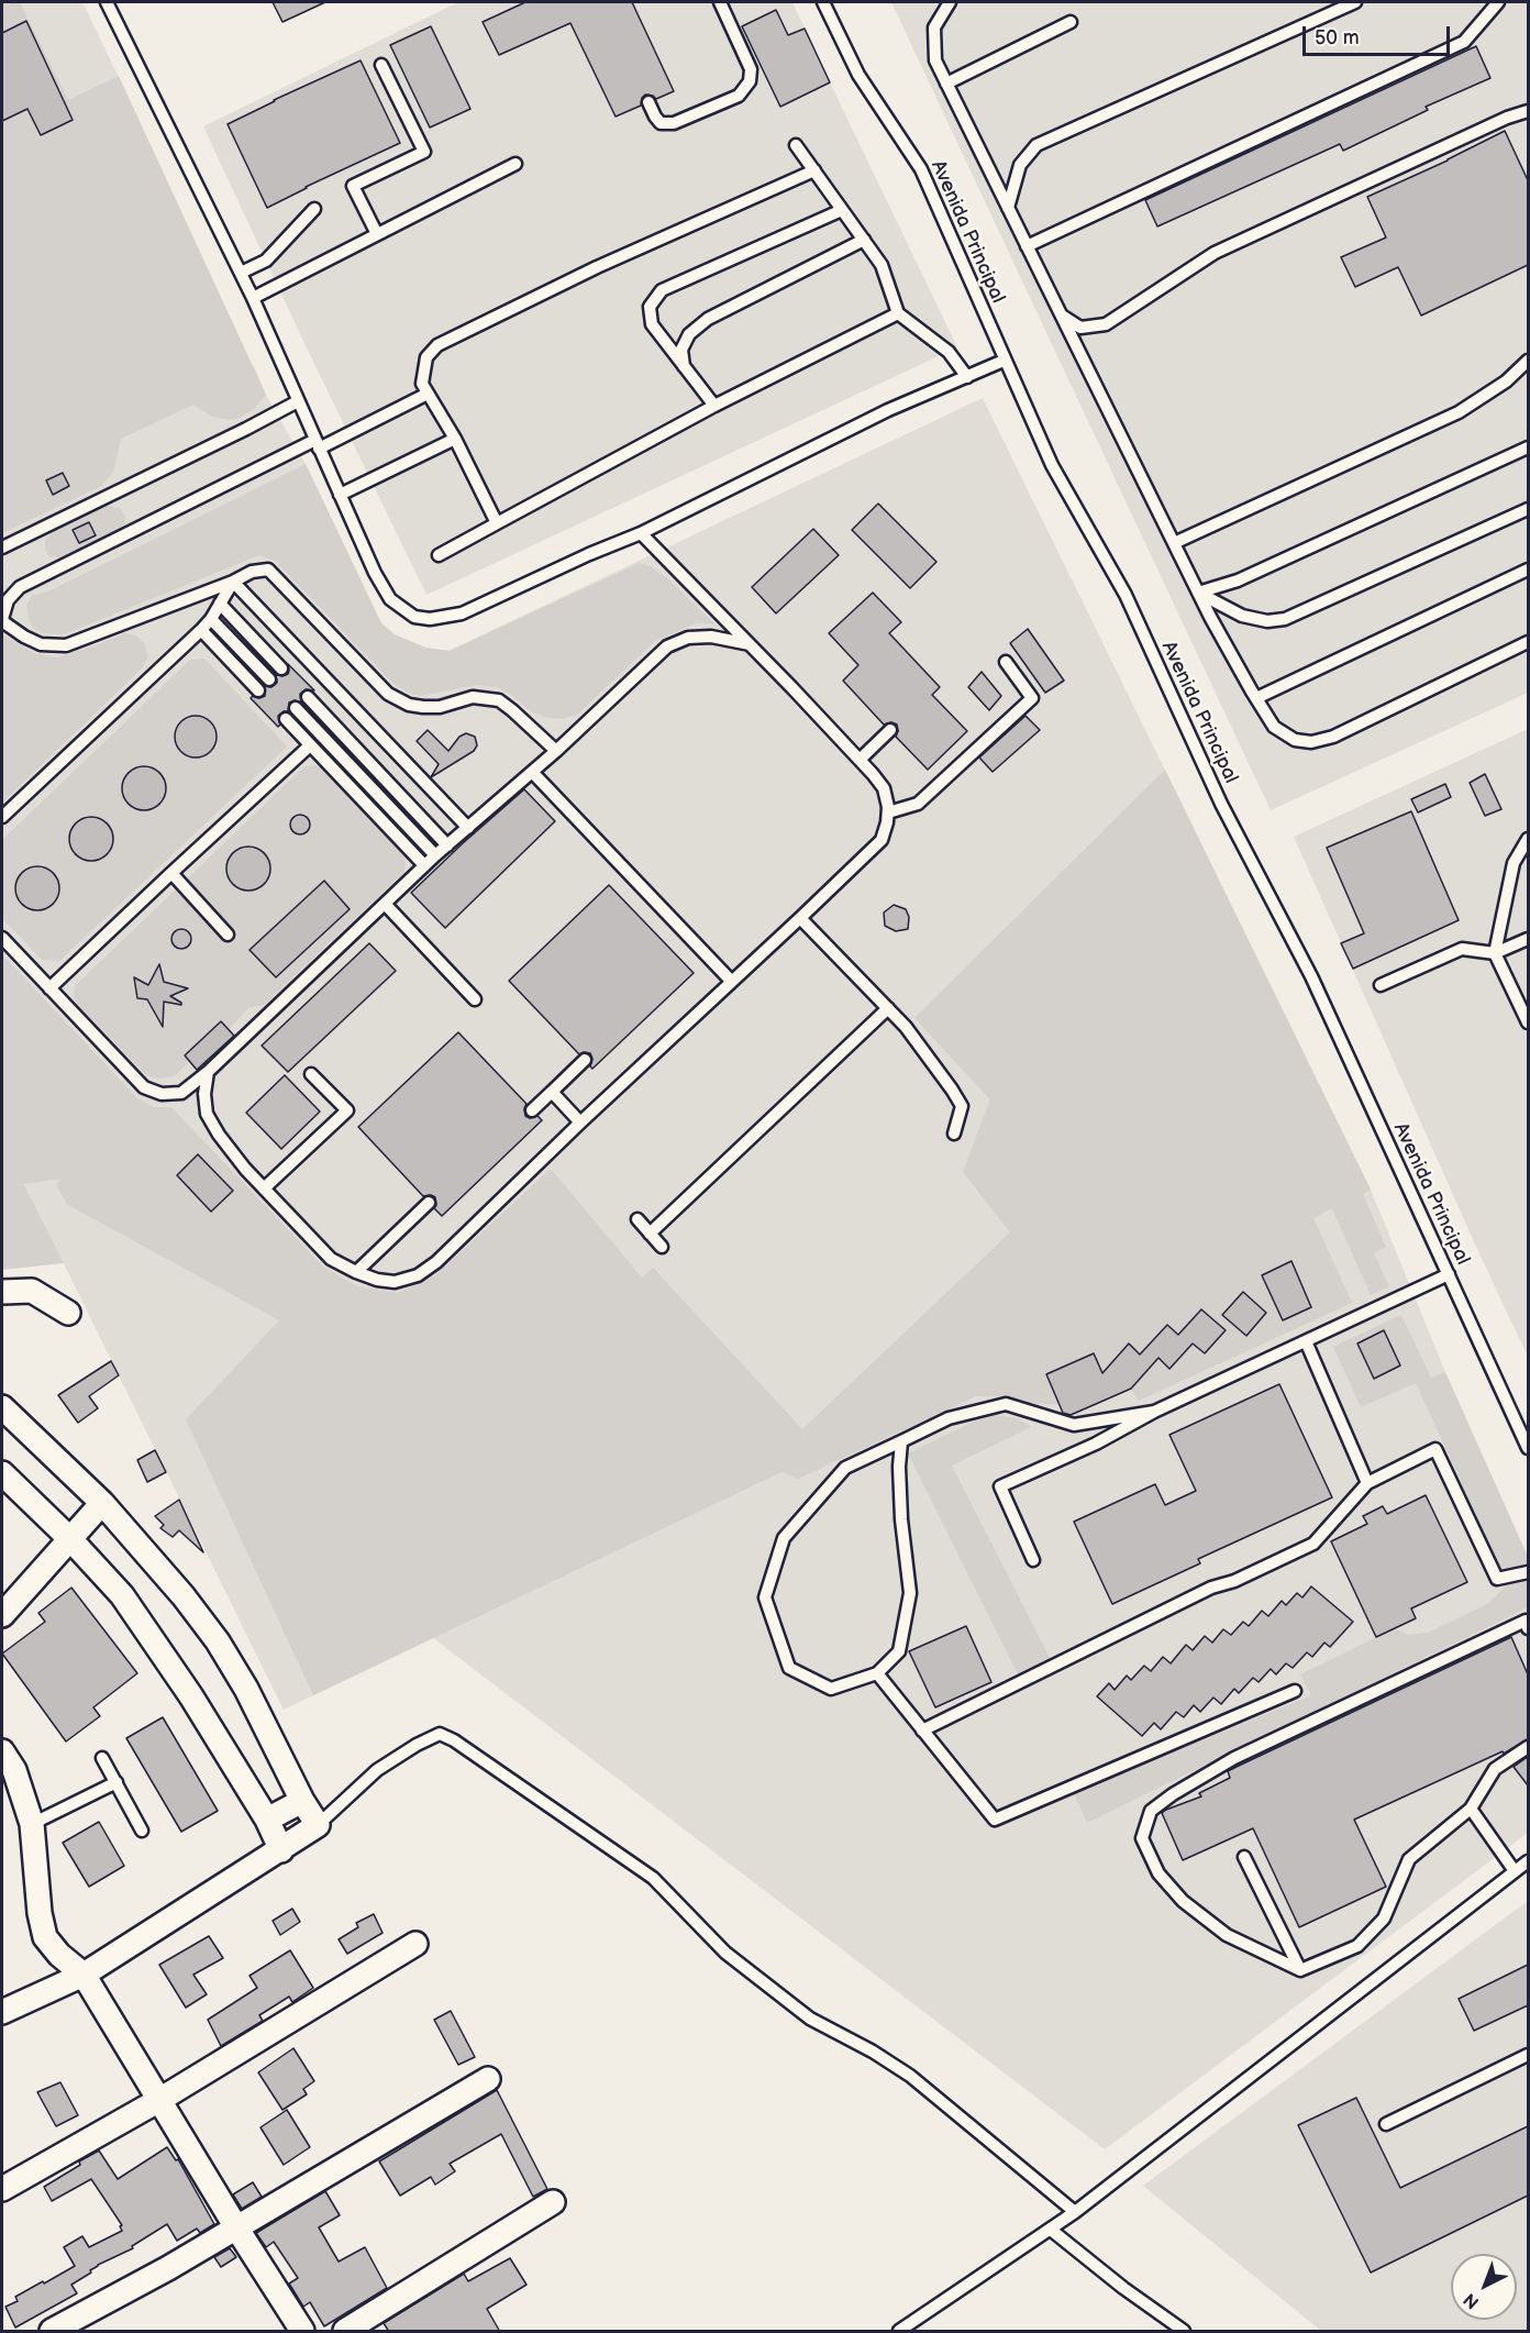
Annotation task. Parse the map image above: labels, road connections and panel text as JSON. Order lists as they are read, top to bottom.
{
  "streets": {
    "lane": ["Avenida Principal"]
  },
  "scale_bar": "50 m",
  "north": "bottom left"
}
